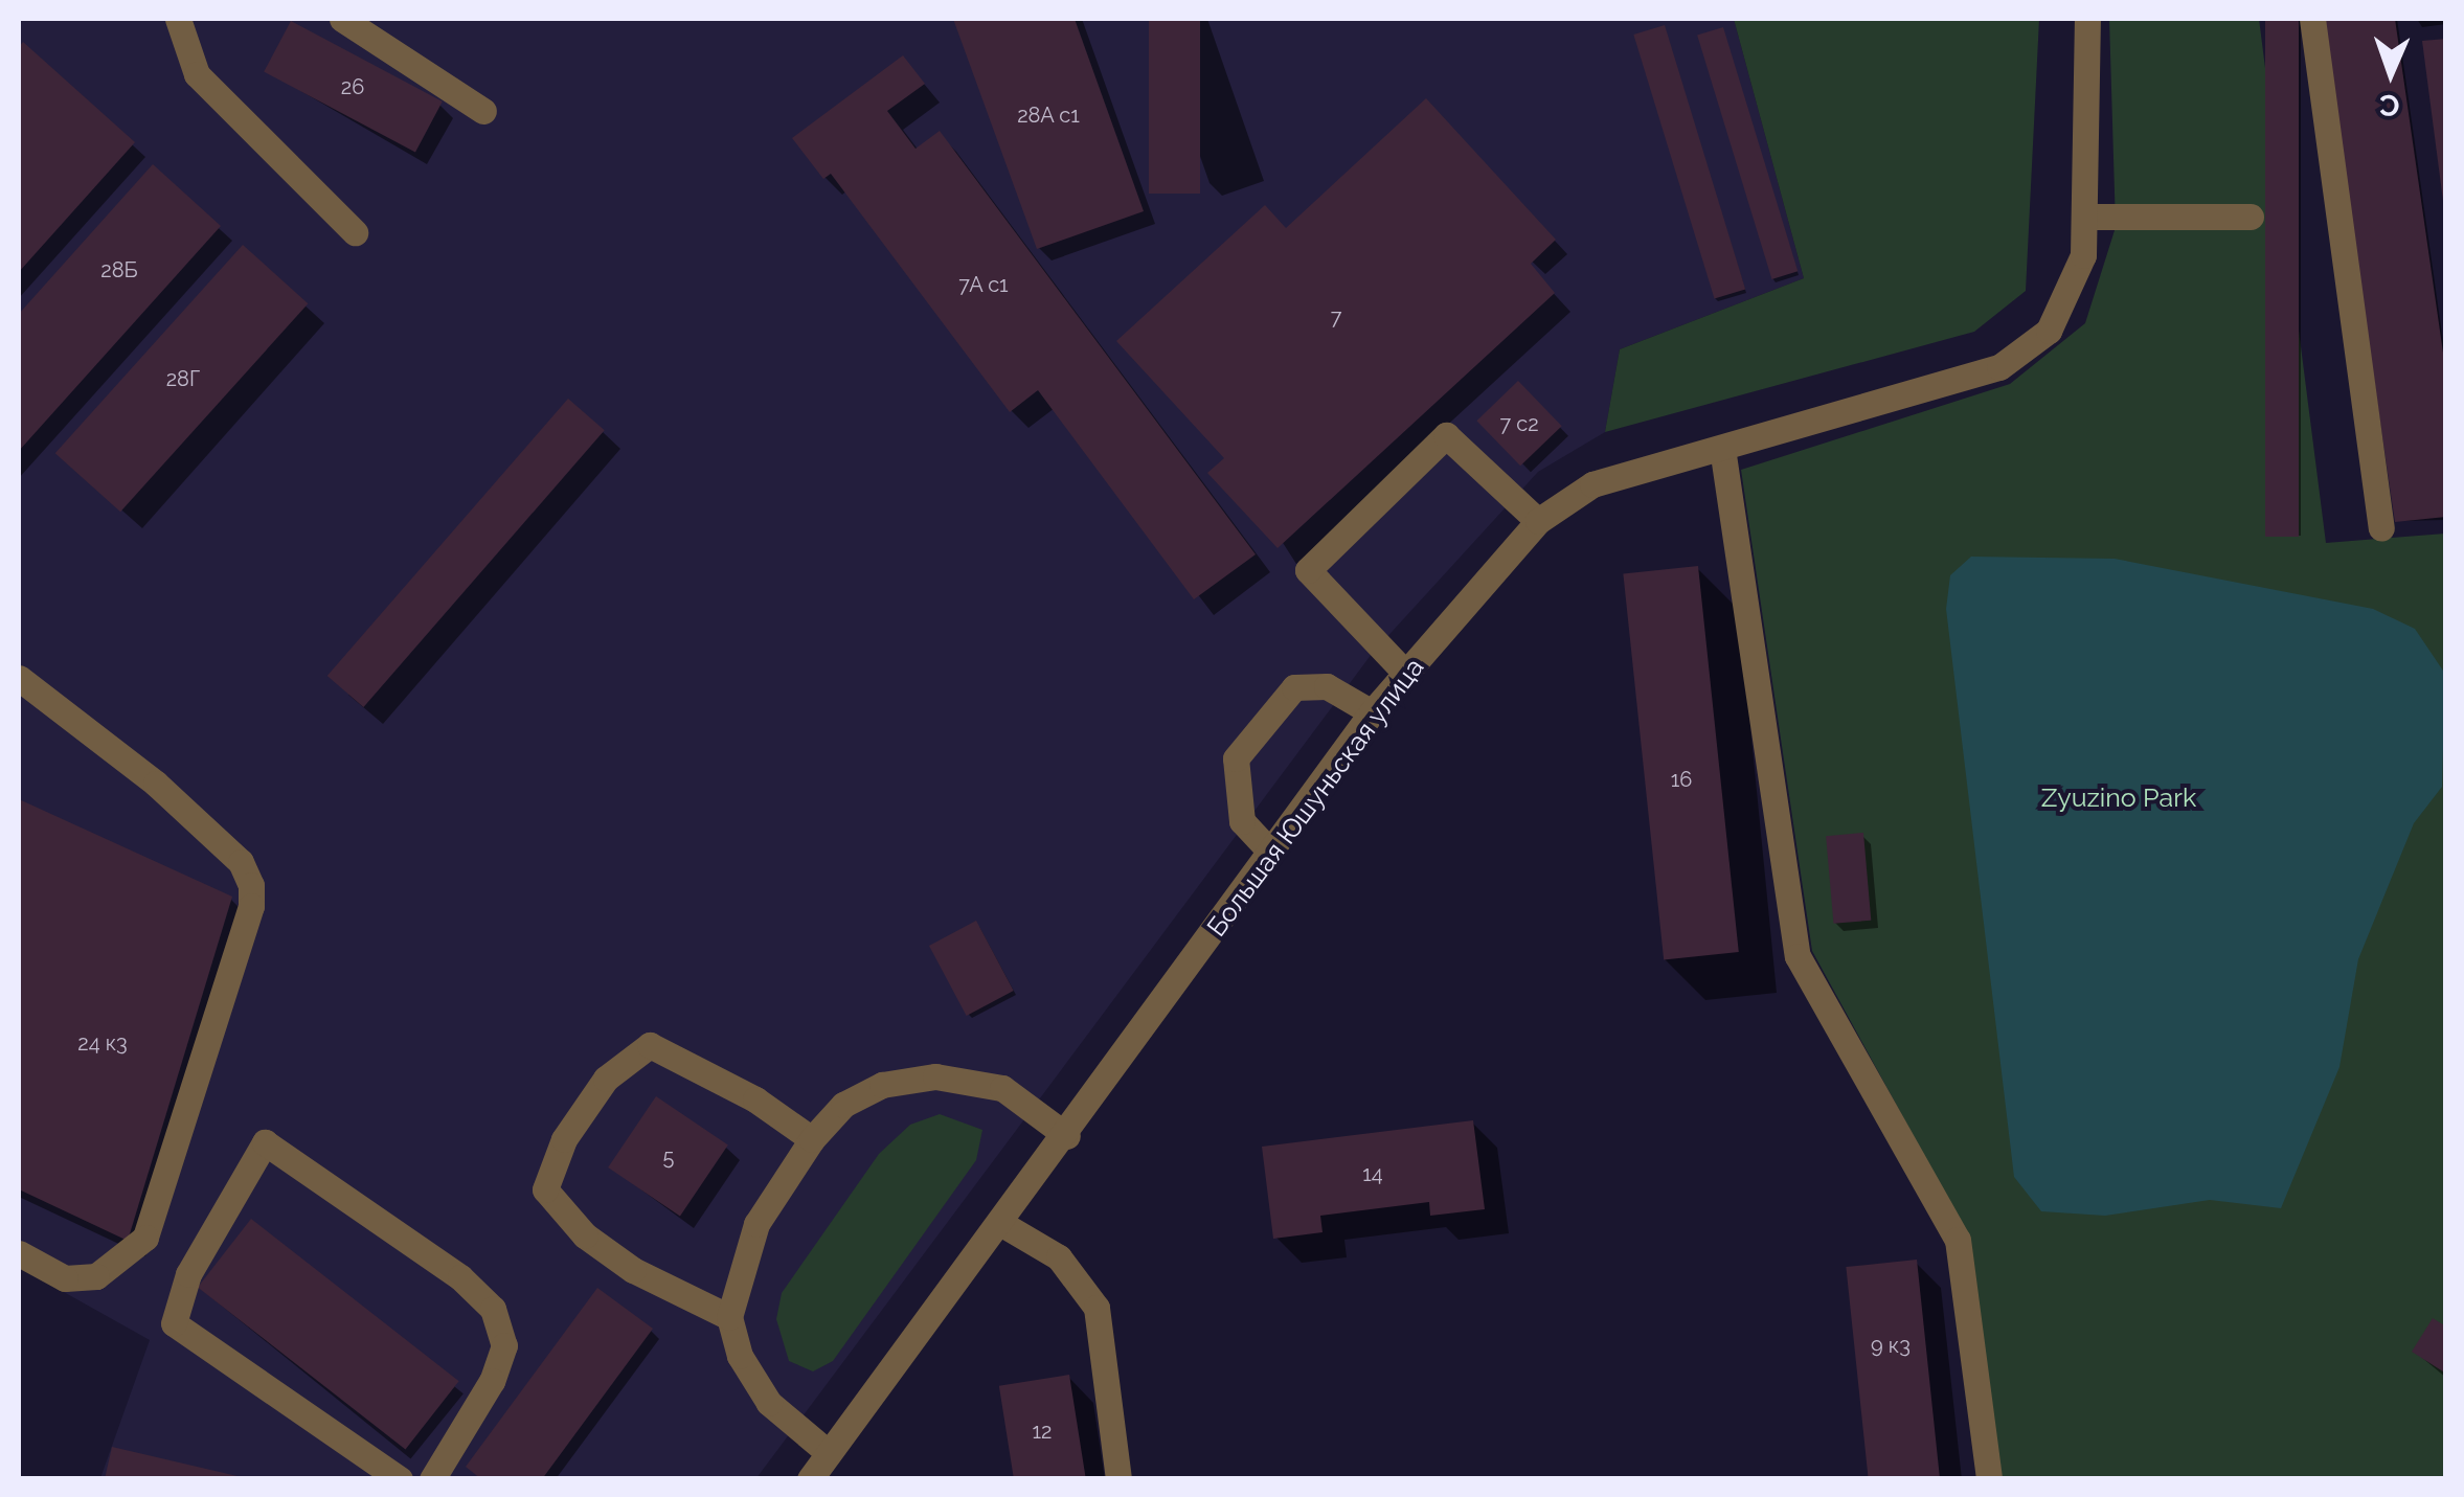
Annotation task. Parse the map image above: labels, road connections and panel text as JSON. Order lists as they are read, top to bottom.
{
  "streets": {
    "street": ["Большая Юшуньская улица"]
  },
  "parks": ["Zyuzino Park"],
  "house_numbers": [
    "26",
    "28А с1",
    "28Б",
    "7А с1",
    "7",
    "28Г",
    "7 с2",
    "16",
    "24 к3",
    "5",
    "14",
    "9 к3",
    "12"
  ],
  "north": "bottom"
}
